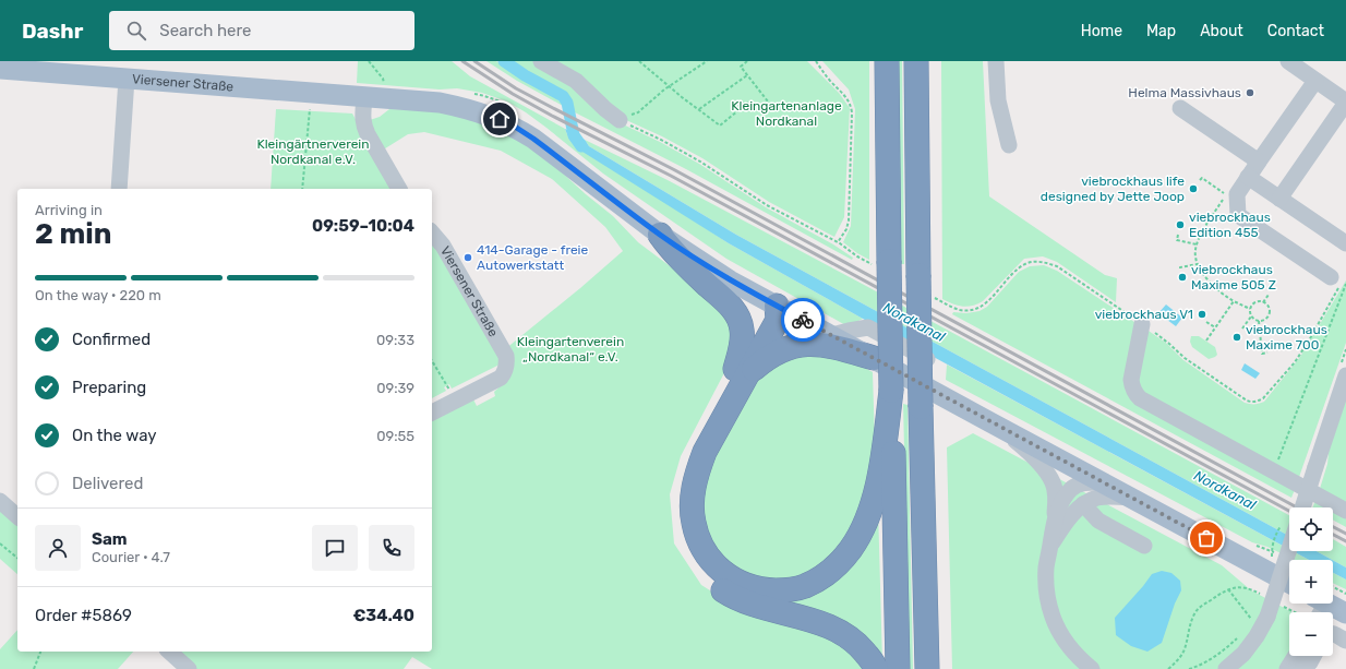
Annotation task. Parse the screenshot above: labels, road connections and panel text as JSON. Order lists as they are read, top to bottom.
{
  "streets": {
    "main road": ["Viersener Straße"]
  },
  "water": ["Nordkanal"],
  "parks": ["Kleingartenanlage Nordkanal", "Kleingärtnerverein Nordkanal e.V.", "Kleingartenverein „Nordkanal“ e.V."],
  "places": [
    "Helma Massivhaus",
    "viebrockhaus life designed by Jette Joop",
    "viebrockhaus Edition 455",
    "414-Garage - freie Autowerkstatt",
    "viebrockhaus Maxime 505 Z",
    "viebrockhaus V1",
    "viebrockhaus Maxime 700"
  ],
  "page": {
    "header": "Dashr",
    "search": "Search here",
    "nav": [
      "Home",
      "Map",
      "About",
      "Contact"
    ],
    "heading": ["2 min", "Arriving in", "09:59–10:04"],
    "panel": [
      "Sam",
      "Courier · 4.7",
      "Order #5869",
      "€34.40"
    ],
    "bar": "On the way · 220 m",
    "list": [
      ["Confirmed", "09:33"],
      ["Preparing", "09:39"],
      ["On the way", "09:55"],
      "Delivered"
    ],
    "map_buttons": ["+", "−"]
  }
}
